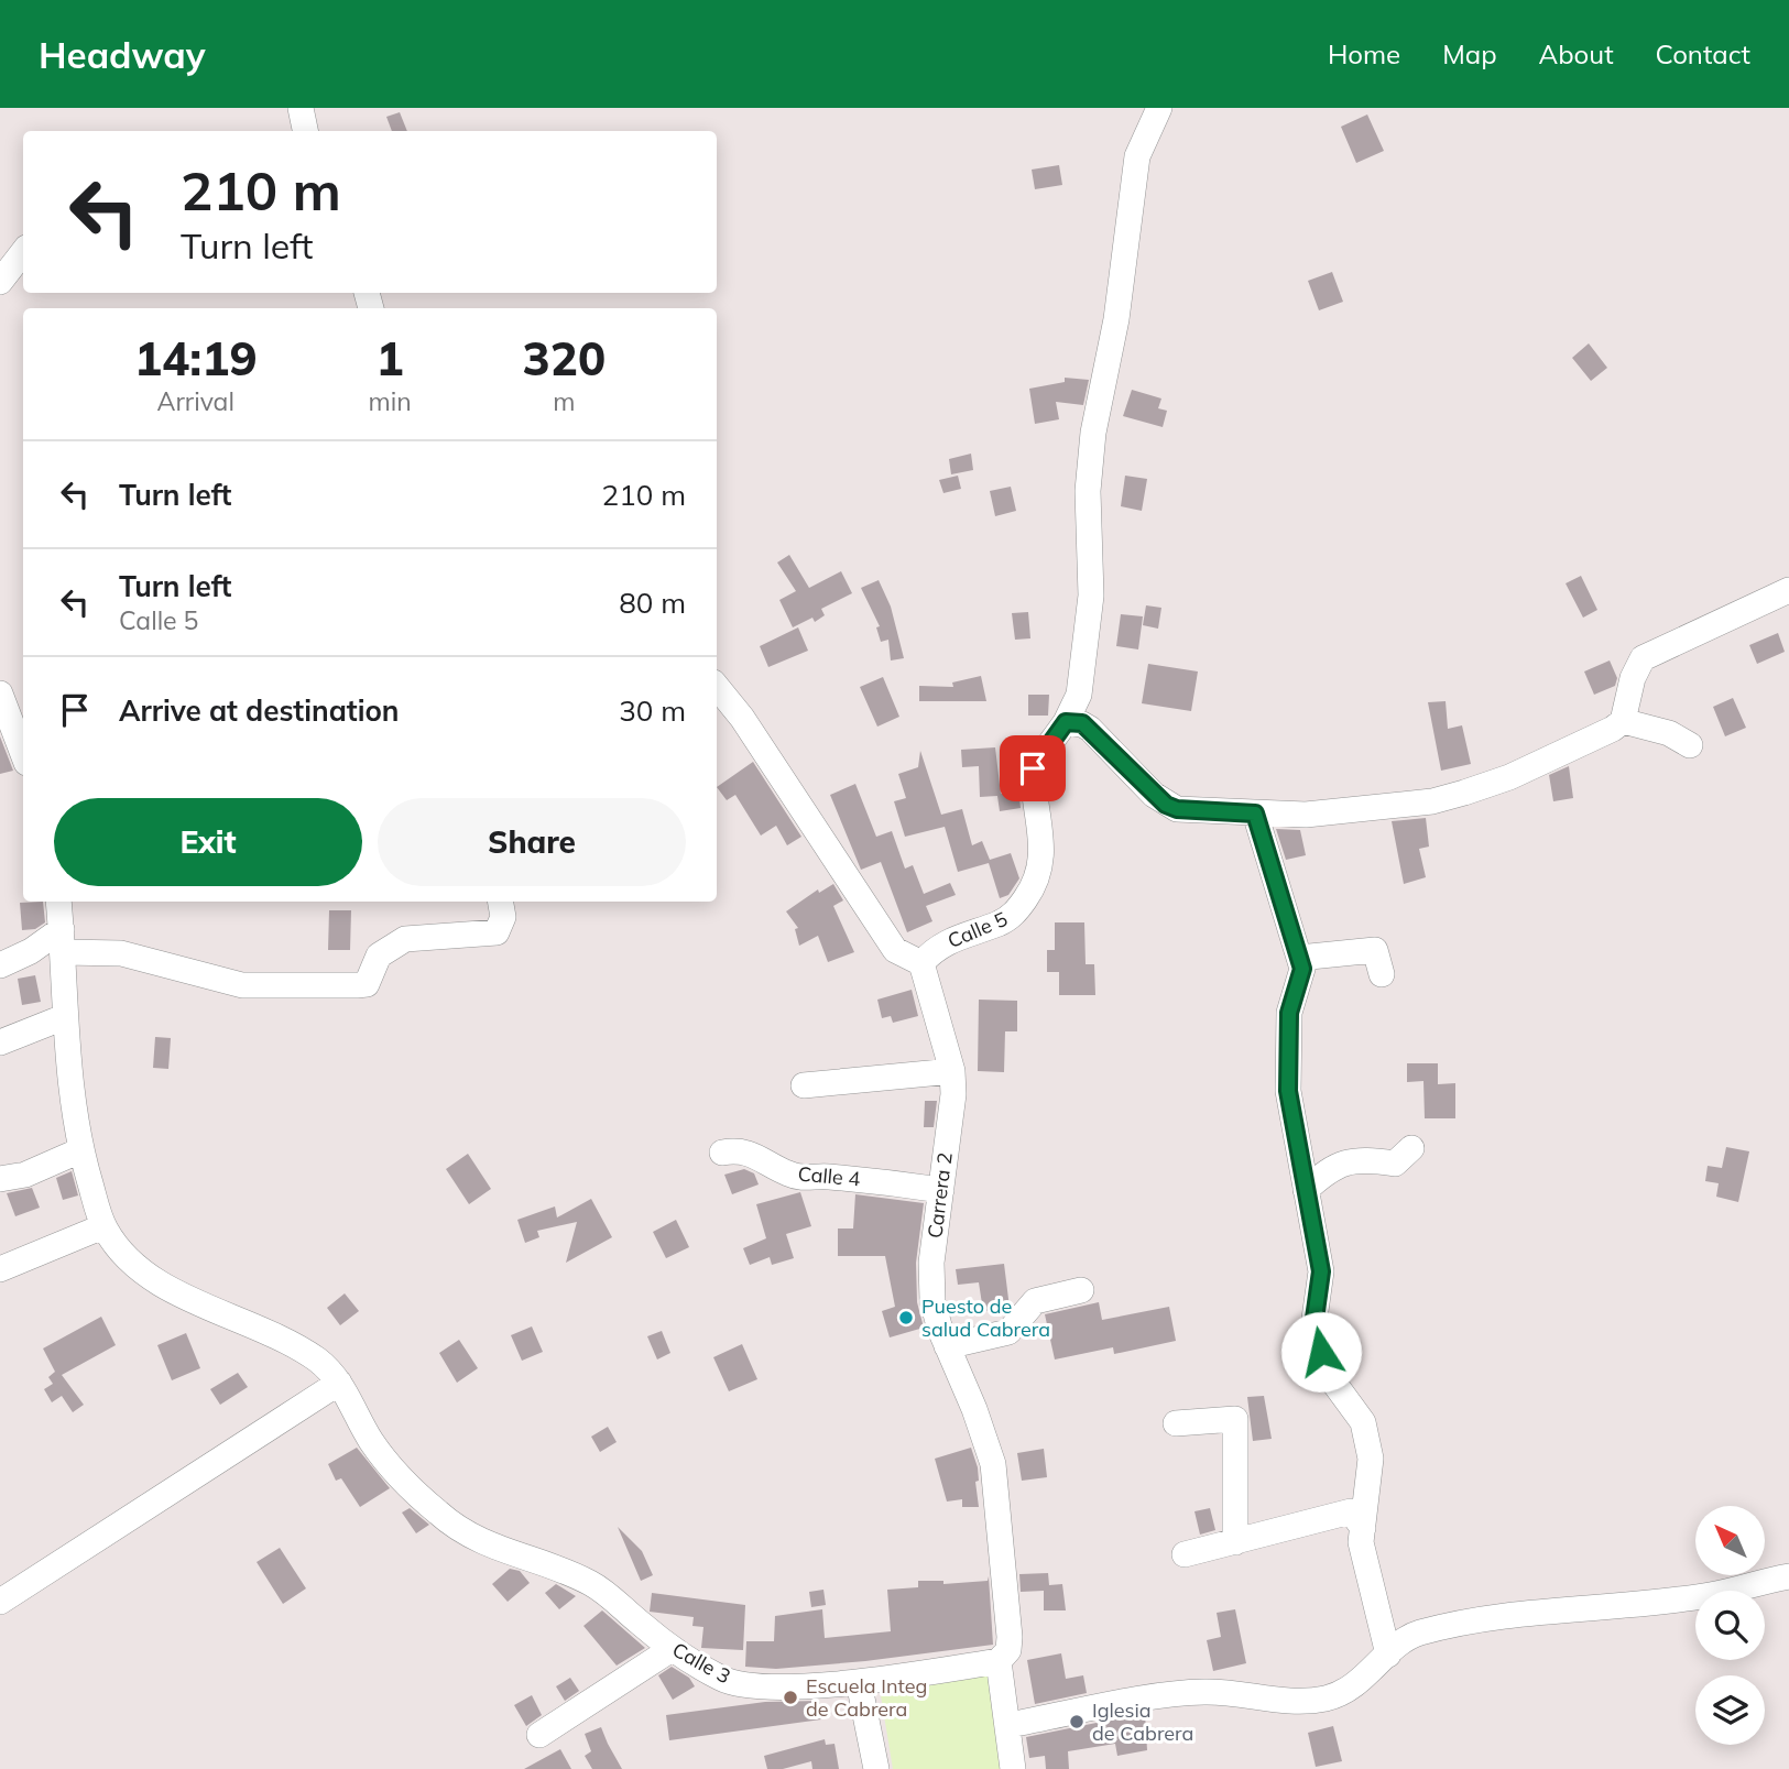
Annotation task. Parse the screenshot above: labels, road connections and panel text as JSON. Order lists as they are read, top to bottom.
{
  "streets": {
    "street": [
      "Calle 5",
      "Calle 4",
      "Carrera 2",
      "Calle 3"
    ]
  },
  "crossings": [
    ["Calle 5", "Carrera 2"],
    ["Calle 4", "Carrera 2"],
    ["Carrera 2", "Calle 3"]
  ],
  "places": ["Puesto de salud Cabrera", "Escuela Integ de Cabrera", "Iglesia de Cabrera"],
  "north": "top left",
  "page": {
    "header": "Headway",
    "nav": [
      "Home",
      "Map",
      "About",
      "Contact"
    ],
    "turn": ["210 m", "Turn left"],
    "eta": [
      "14:19",
      "Arrival",
      "1",
      "min",
      "320",
      "m"
    ],
    "list": [
      {
        "name": "Turn left",
        "value": "210 m"
      },
      {
        "name": "Turn left",
        "note": "Calle 5",
        "value": "80 m"
      },
      {
        "name": "Arrive at destination",
        "value": "30 m"
      }
    ],
    "buttons": ["Exit", "Share"]
  }
}
